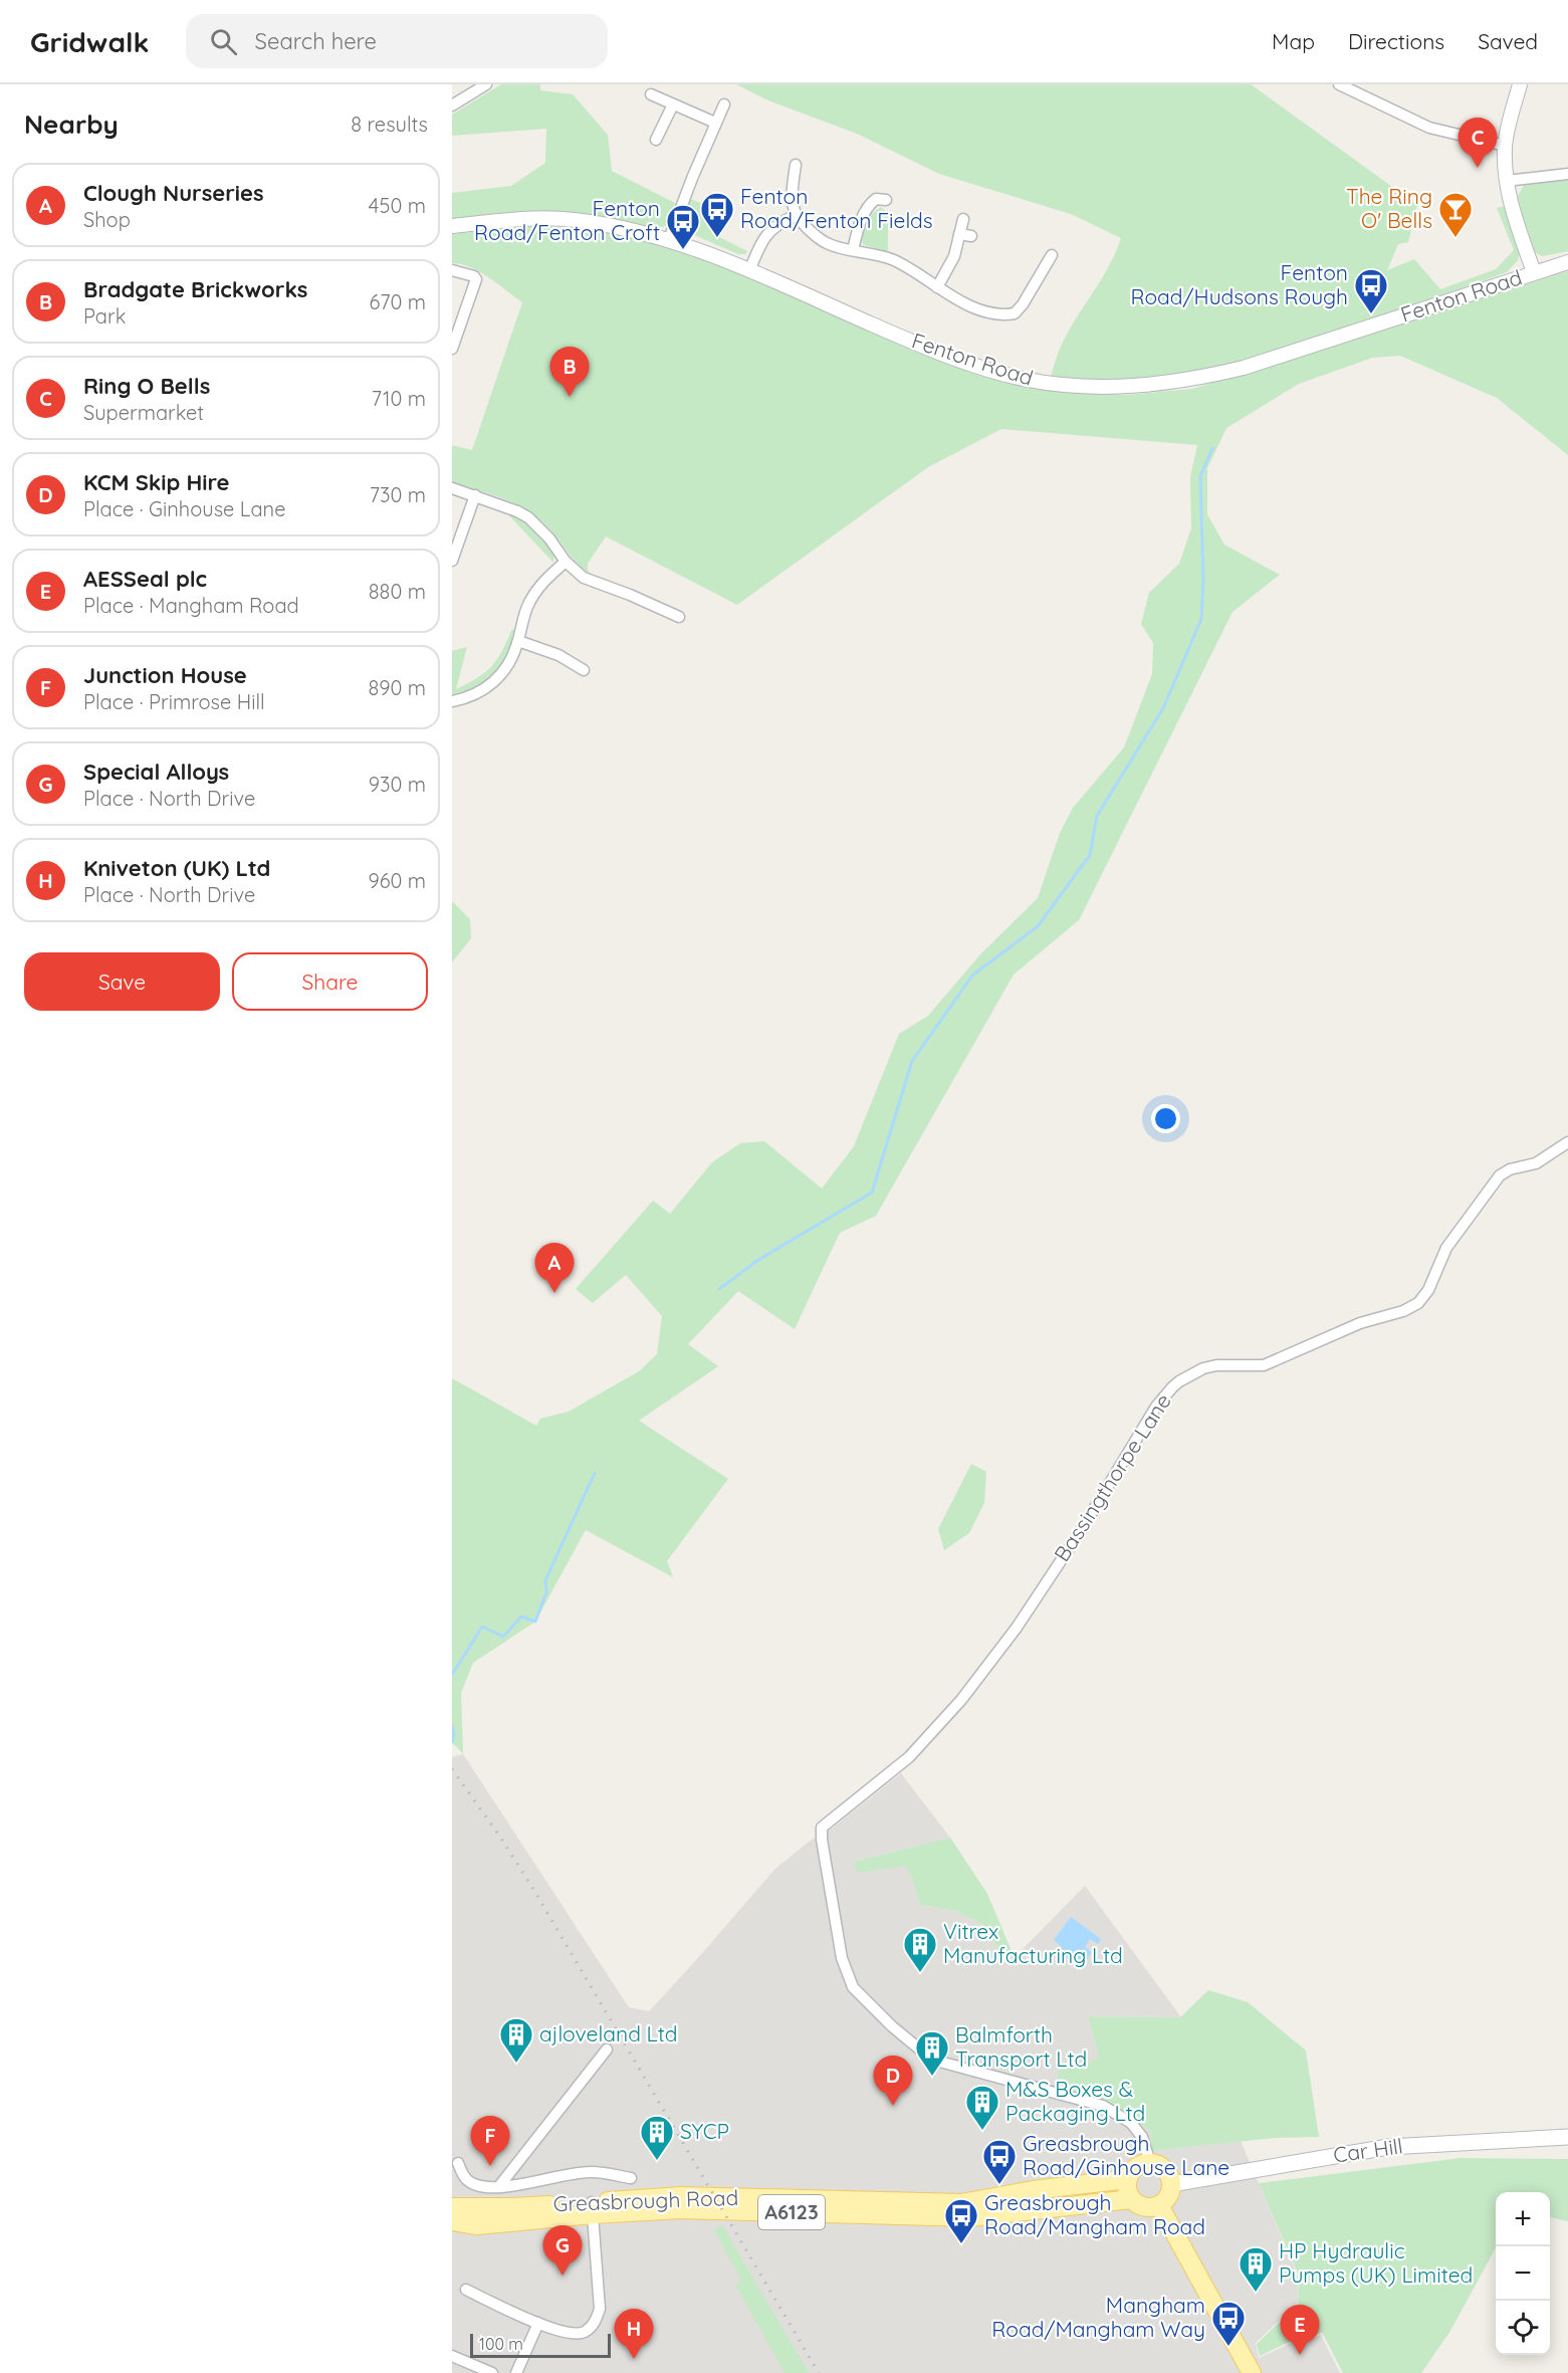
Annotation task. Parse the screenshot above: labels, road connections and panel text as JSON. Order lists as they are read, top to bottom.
{
  "streets": {
    "main road": ["Car Hill", "Greasbrough Road", "A6123"],
    "street": ["Fenton Road", "Bassingthorpe Lane"]
  },
  "crossings": [
    ["Bassingthorpe Lane", "Car Hill"],
    ["Bassingthorpe Lane", "Greasbrough Road"],
    ["Car Hill", "Greasbrough Road"]
  ],
  "places": {
    "bus stop": [
      "Fenton Road/Fenton Fields",
      "Fenton Road/Fenton Croft",
      "Fenton Road/Hudsons Rough",
      "Greasbrough Road/Ginhouse Lane",
      "Greasbrough Road/Mangham Road",
      "Mangham Road/Mangham Way"
    ],
    "bar": ["The Ring O' Bells"],
    "building": [
      "Vitrex Manufacturing Ltd",
      "ajloveland Ltd",
      "Balmforth Transport Ltd",
      "M&S Boxes & Packaging Ltd",
      "SYCP",
      "HP Hydraulic Pumps (UK) Limited"
    ]
  },
  "scale_bar": "100 m",
  "page": {
    "header": "Gridwalk",
    "search": "Search here",
    "nav": ["Map", "Directions", "Saved"],
    "heading": ["Nearby", "8 results"],
    "pins": [
      "C",
      "B",
      "A",
      "D",
      "F",
      "G",
      "E",
      "H"
    ],
    "list": [
      {
        "mark": "A",
        "name": "Clough Nurseries",
        "note": "Shop",
        "value": "450 m"
      },
      {
        "mark": "B",
        "name": "Bradgate Brickworks",
        "note": "Park",
        "value": "670 m"
      },
      {
        "mark": "C",
        "name": "Ring O Bells",
        "note": "Supermarket",
        "value": "710 m"
      },
      {
        "mark": "D",
        "name": "KCM Skip Hire",
        "note": "Place · Ginhouse Lane",
        "value": "730 m"
      },
      {
        "mark": "E",
        "name": "AESSeal plc",
        "note": "Place · Mangham Road",
        "value": "880 m"
      },
      {
        "mark": "F",
        "name": "Junction House",
        "note": "Place · Primrose Hill",
        "value": "890 m"
      },
      {
        "mark": "G",
        "name": "Special Alloys",
        "note": "Place · North Drive",
        "value": "930 m"
      },
      {
        "mark": "H",
        "name": "Kniveton (UK) Ltd",
        "note": "Place · North Drive",
        "value": "960 m"
      }
    ],
    "buttons": ["Save", "Share"],
    "map_buttons": ["+", "−"],
    "scale": "100 m"
  }
}
